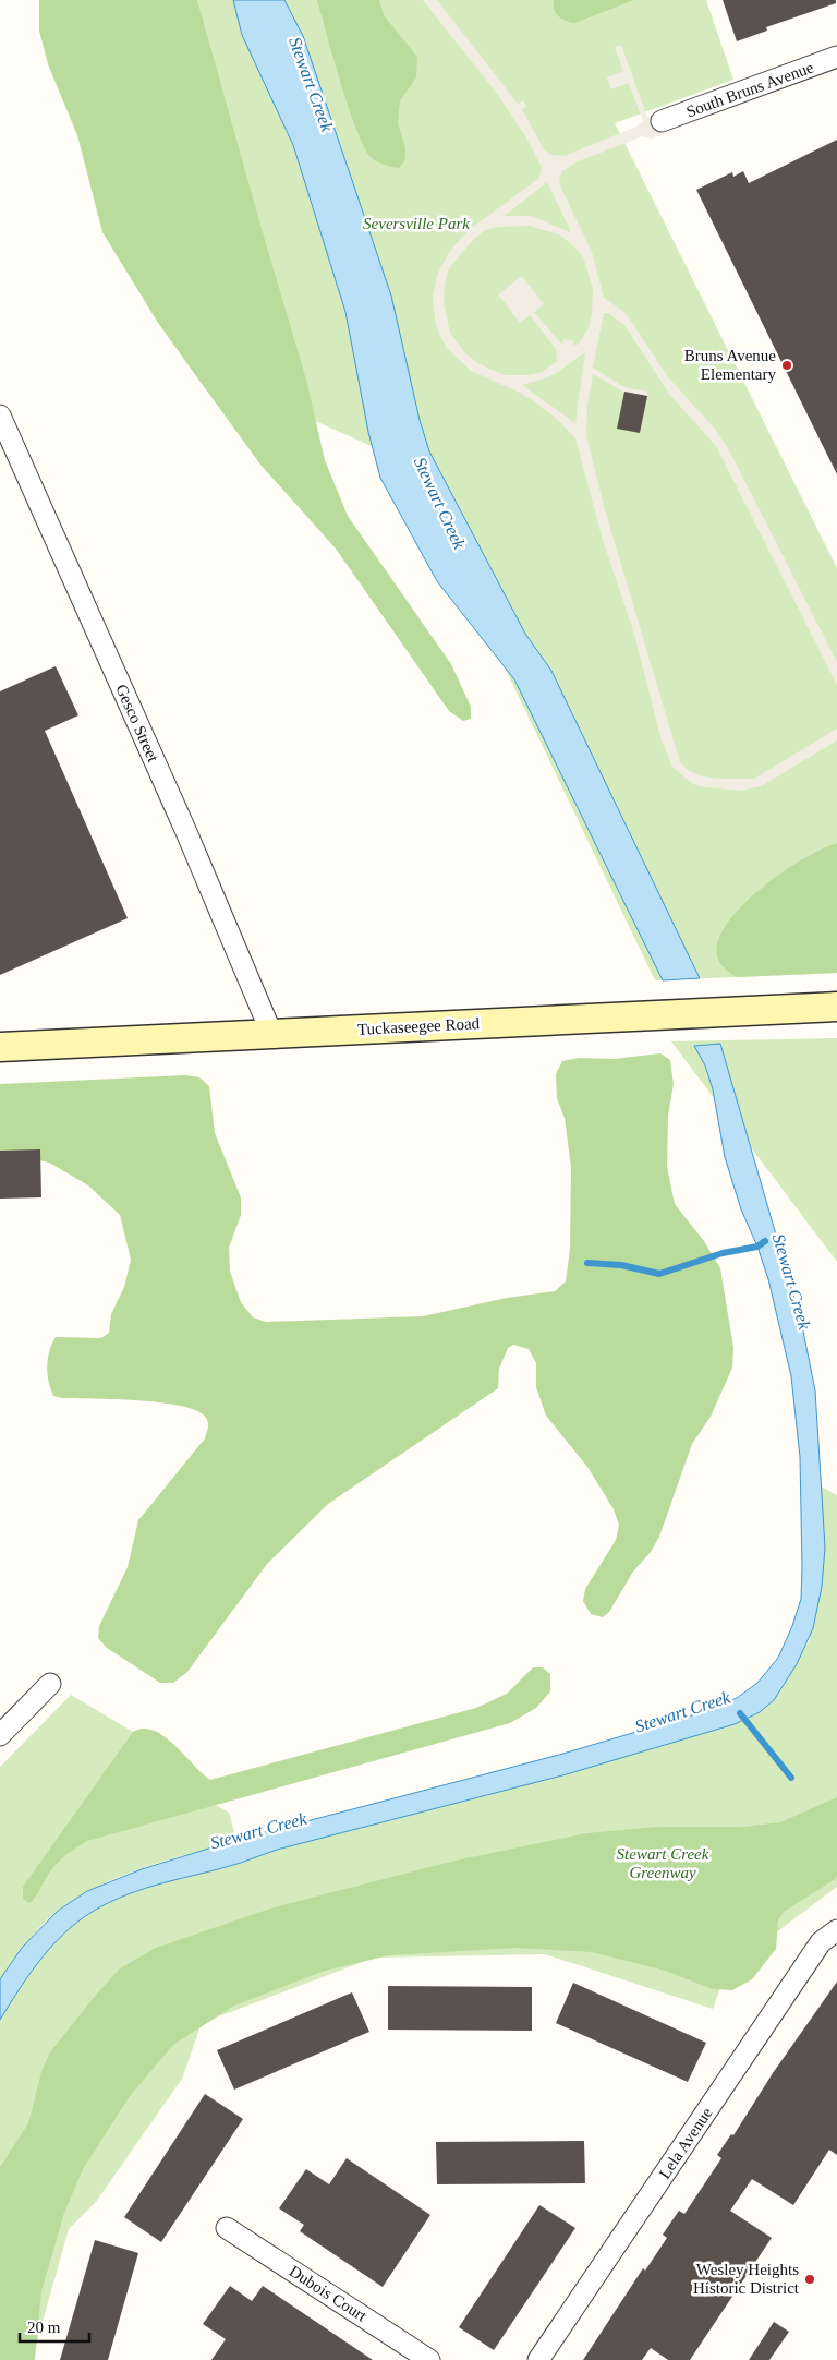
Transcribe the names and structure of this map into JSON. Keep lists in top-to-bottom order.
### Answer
{
  "streets": {
    "main road": ["Tuckaseegee Road"],
    "street": [
      "South Bruns Avenue",
      "Gesco Street",
      "Lela Avenue",
      "Dubois Court"
    ]
  },
  "crossings": [
    ["Gesco Street", "Tuckaseegee Road"]
  ],
  "water": ["Stewart Creek"],
  "parks": ["Seversville Park", "Stewart Creek Greenway"],
  "places": ["Bruns Avenue Elementary", "Wesley Heights Historic District"],
  "scale_bar": "20 m"
}
